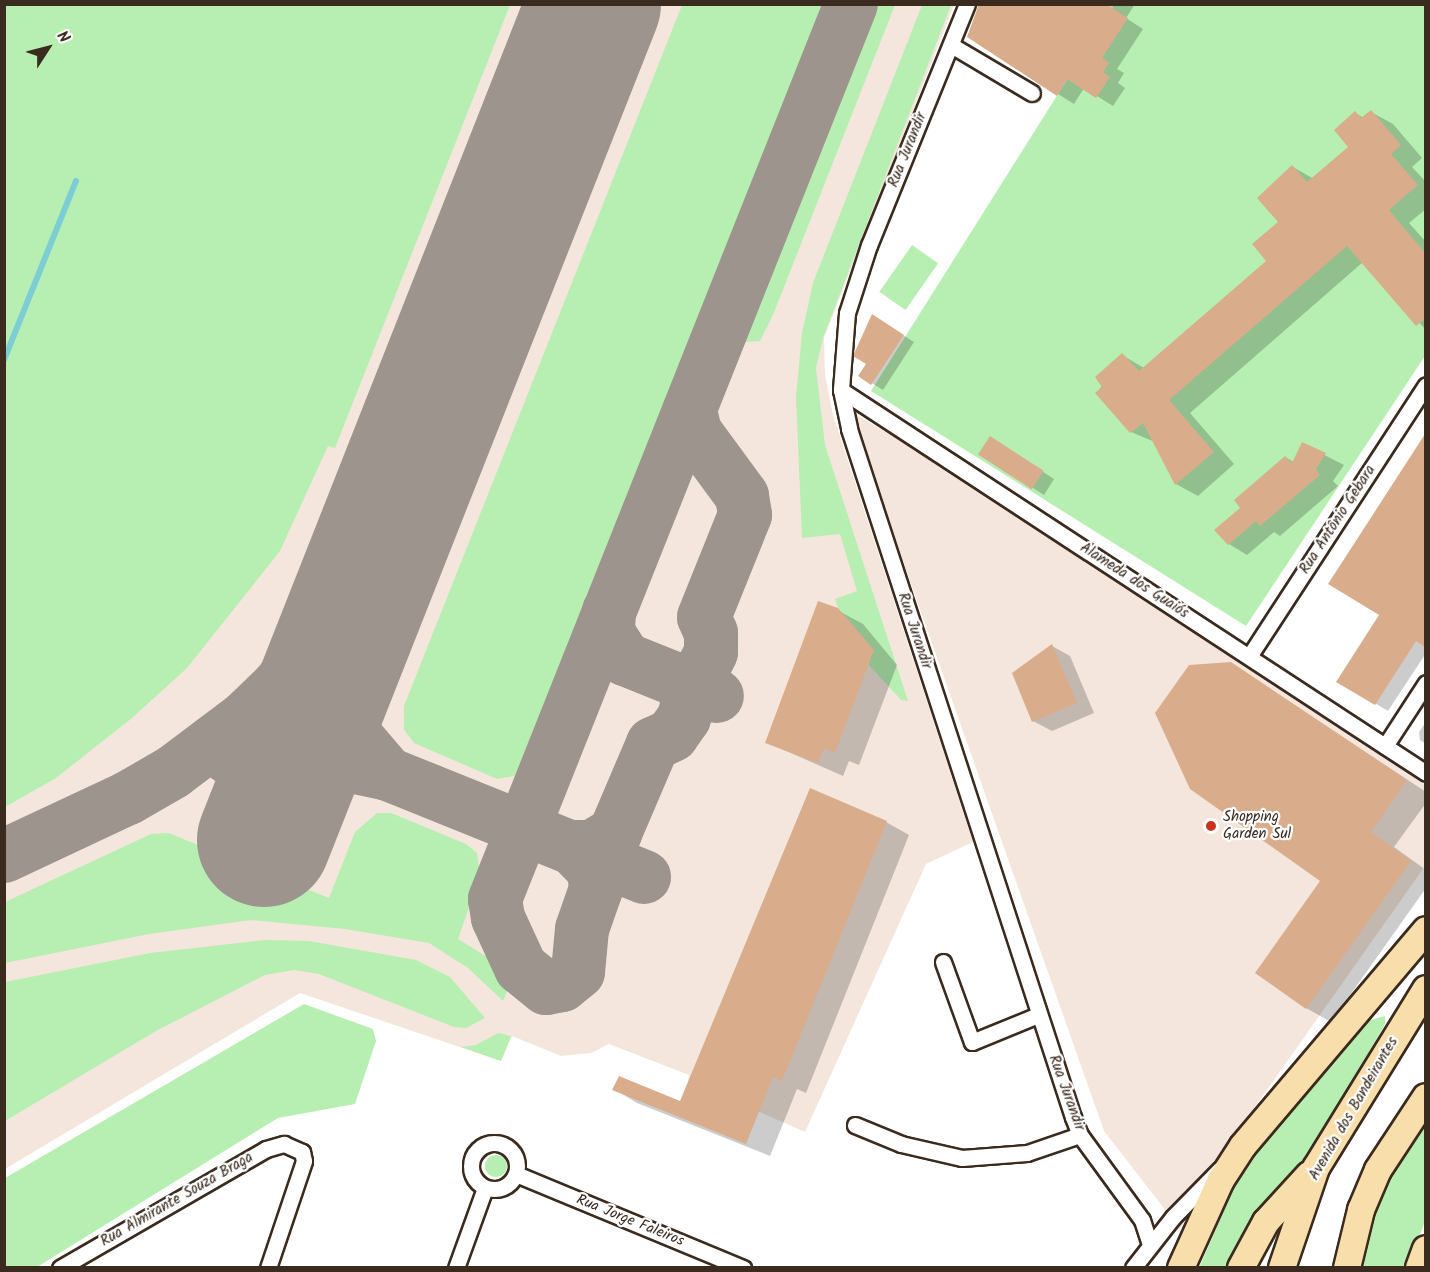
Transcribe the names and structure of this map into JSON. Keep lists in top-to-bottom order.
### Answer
{
  "streets": {
    "highway": ["Avenida dos Bandeirantes"],
    "street": [
      "Rua Jurandir",
      "Rua Antônio Gebara",
      "Alameda dos Guaiós",
      "Rua Almirante Souza Braga",
      "Rua Jorge Faleiros"
    ]
  },
  "crossings": [
    ["Rua Jurandir", "Alameda dos Guaiós"],
    ["Rua Antônio Gebara", "Alameda dos Guaiós"]
  ],
  "places": ["Shopping Garden Sul"],
  "north": "top right"
}
